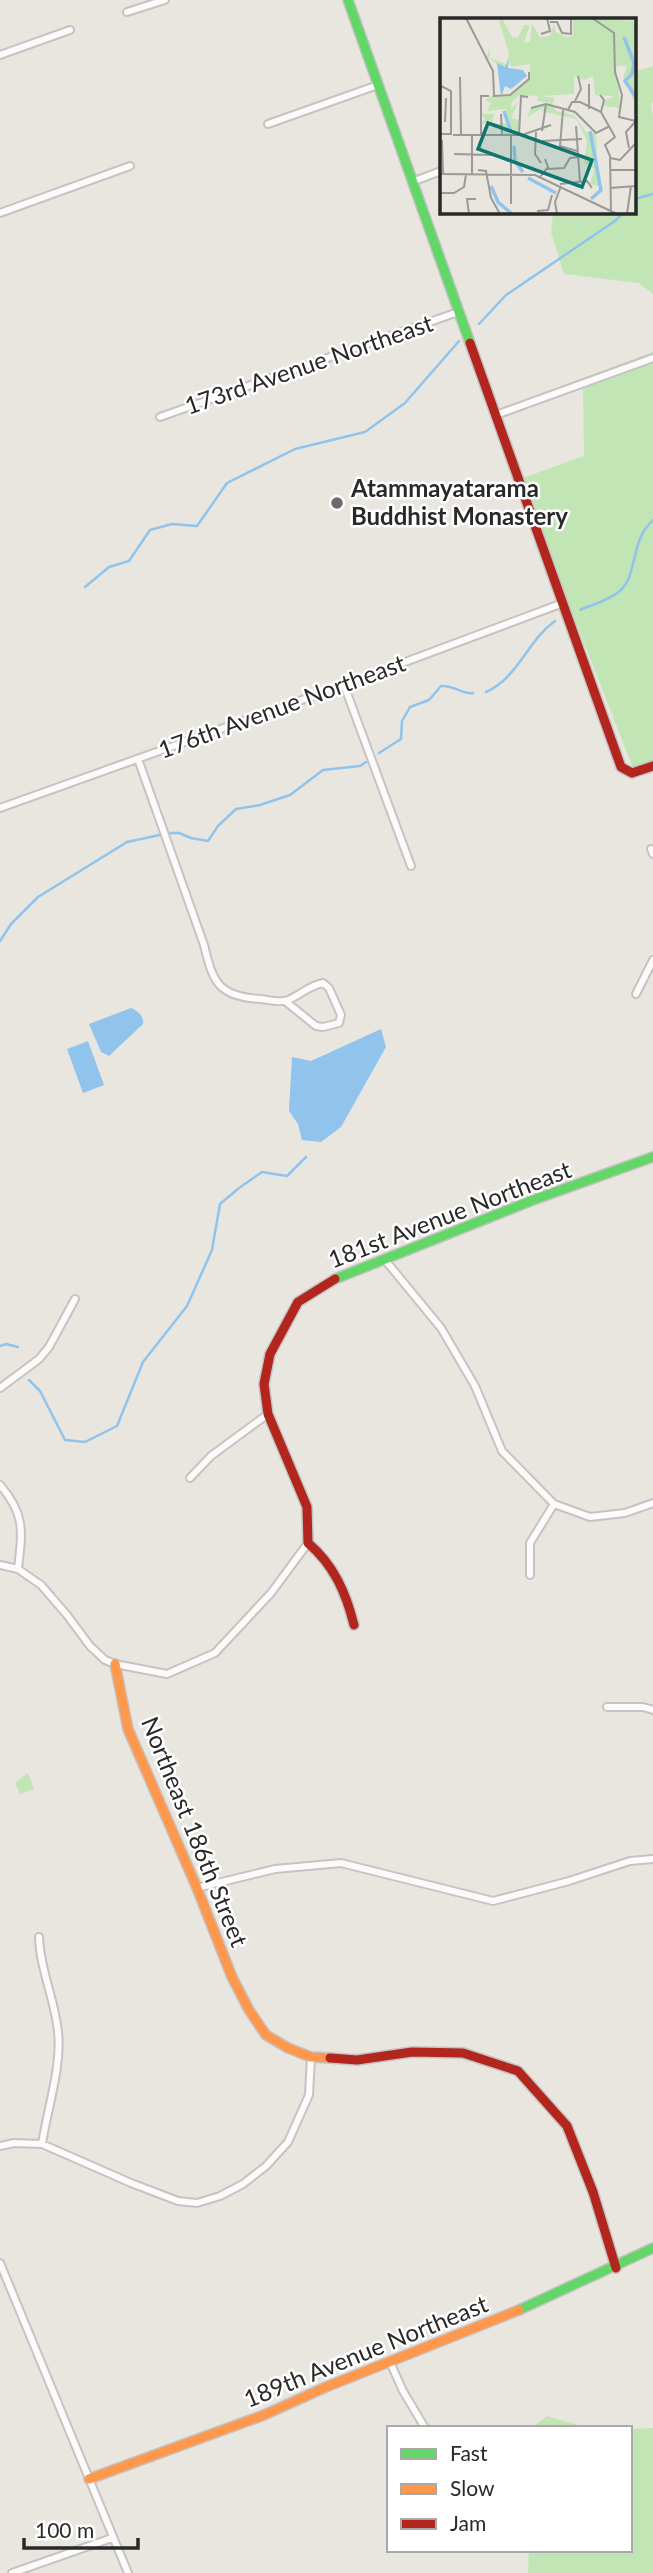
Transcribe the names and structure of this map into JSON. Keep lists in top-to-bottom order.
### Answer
{
  "streets": {
    "street": [
      "173rd Avenue Northeast",
      "176th Avenue Northeast",
      "181st Avenue Northeast",
      "Northeast 186th Street",
      "189th Avenue Northeast"
    ]
  },
  "places": ["Atammayatarama Buddhist Monastery"],
  "legend": ["Fast", "Slow", "Jam"],
  "scale_bar": "100 m"
}
